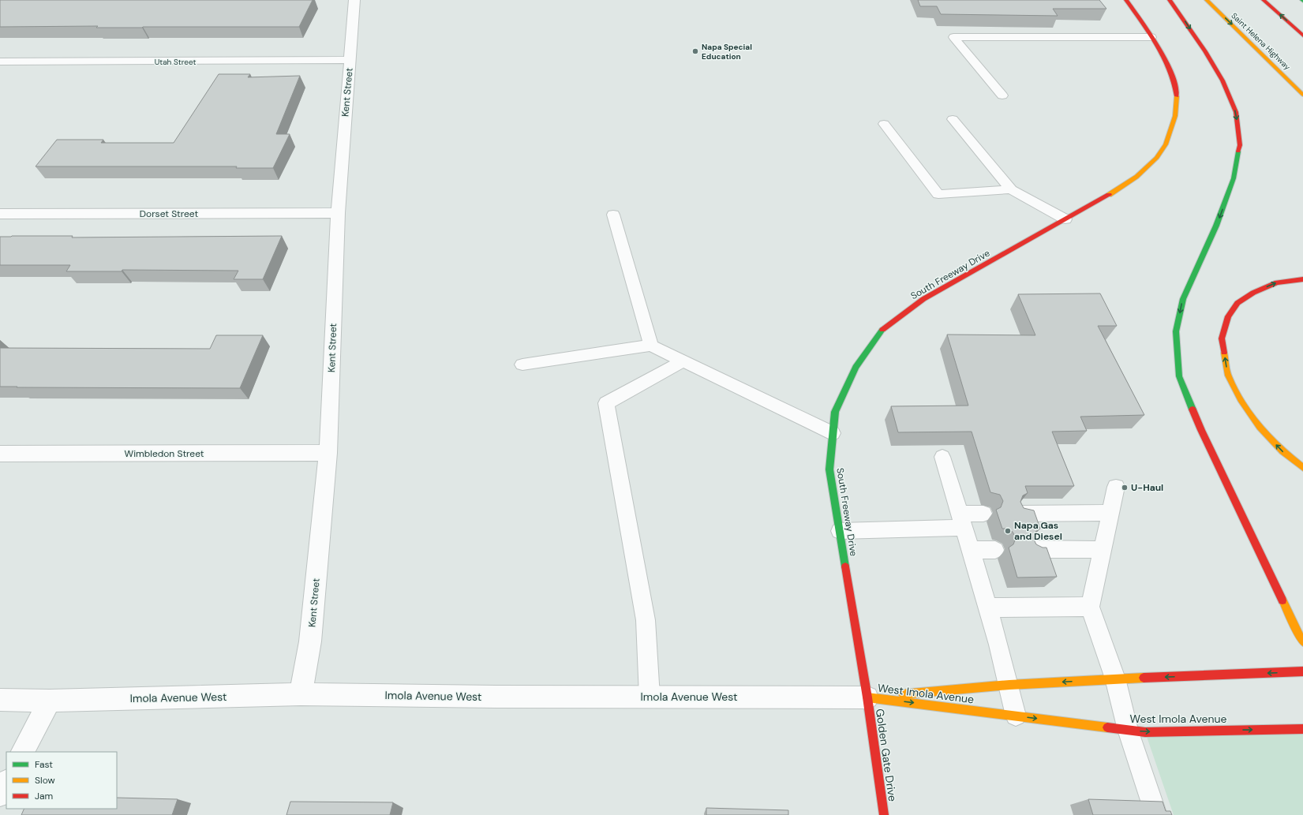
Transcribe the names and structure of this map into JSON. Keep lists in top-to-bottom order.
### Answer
{
  "streets": {
    "main road": [
      "Saint Helena Highway",
      "South Freeway Drive",
      "West Imola Avenue",
      "Golden Gate Drive"
    ],
    "street": [
      "Utah Street",
      "Kent Street",
      "Dorset Street",
      "Wimbledon Street",
      "Imola Avenue West"
    ]
  },
  "crossings": [
    ["Utah Street", "Kent Street"],
    ["Kent Street", "Dorset Street"],
    ["Kent Street", "Wimbledon Street"],
    ["Kent Street", "Imola Avenue West"],
    ["South Freeway Drive", "West Imola Avenue"],
    ["South Freeway Drive", "Imola Avenue West"],
    ["South Freeway Drive", "Golden Gate Drive"],
    ["West Imola Avenue", "Imola Avenue West"],
    ["West Imola Avenue", "Golden Gate Drive"],
    ["Imola Avenue West", "Golden Gate Drive"]
  ],
  "places": ["Napa Special Education", "U-Haul", "Napa Gas and Diesel"],
  "legend": ["Fast", "Slow", "Jam"]
}
